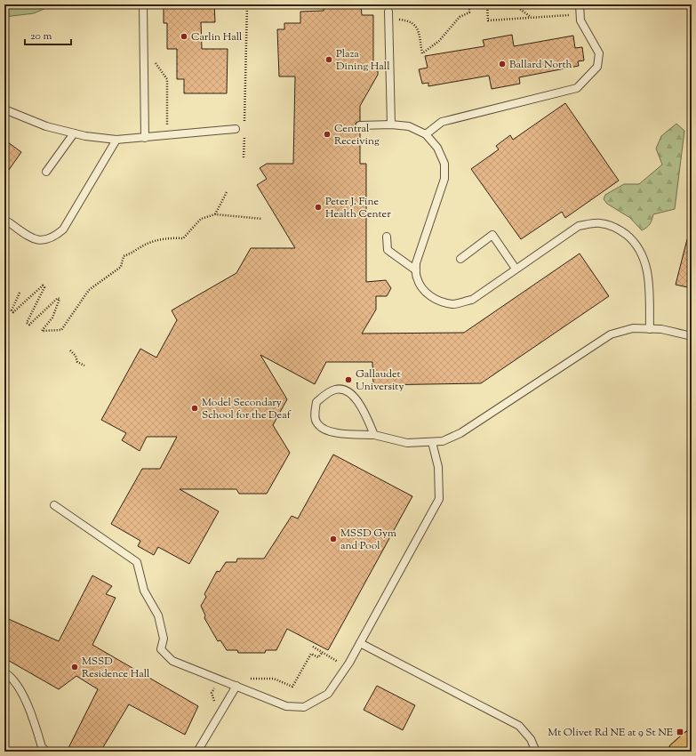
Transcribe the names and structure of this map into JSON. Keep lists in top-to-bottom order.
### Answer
{
  "places": {
    "other": [
      "Carlin Hall",
      "Plaza Dining Hall",
      "Ballard North",
      "Central Receiving",
      "Peter J. Fine Health Center",
      "Gallaudet University",
      "Model Secondary School for the Deaf",
      "MSSD Gym and Pool",
      "MSSD Residence Hall"
    ],
    "transit": ["Mt Olivet Rd NE at 9 St NE"]
  },
  "scale_bar": "20 m"
}
